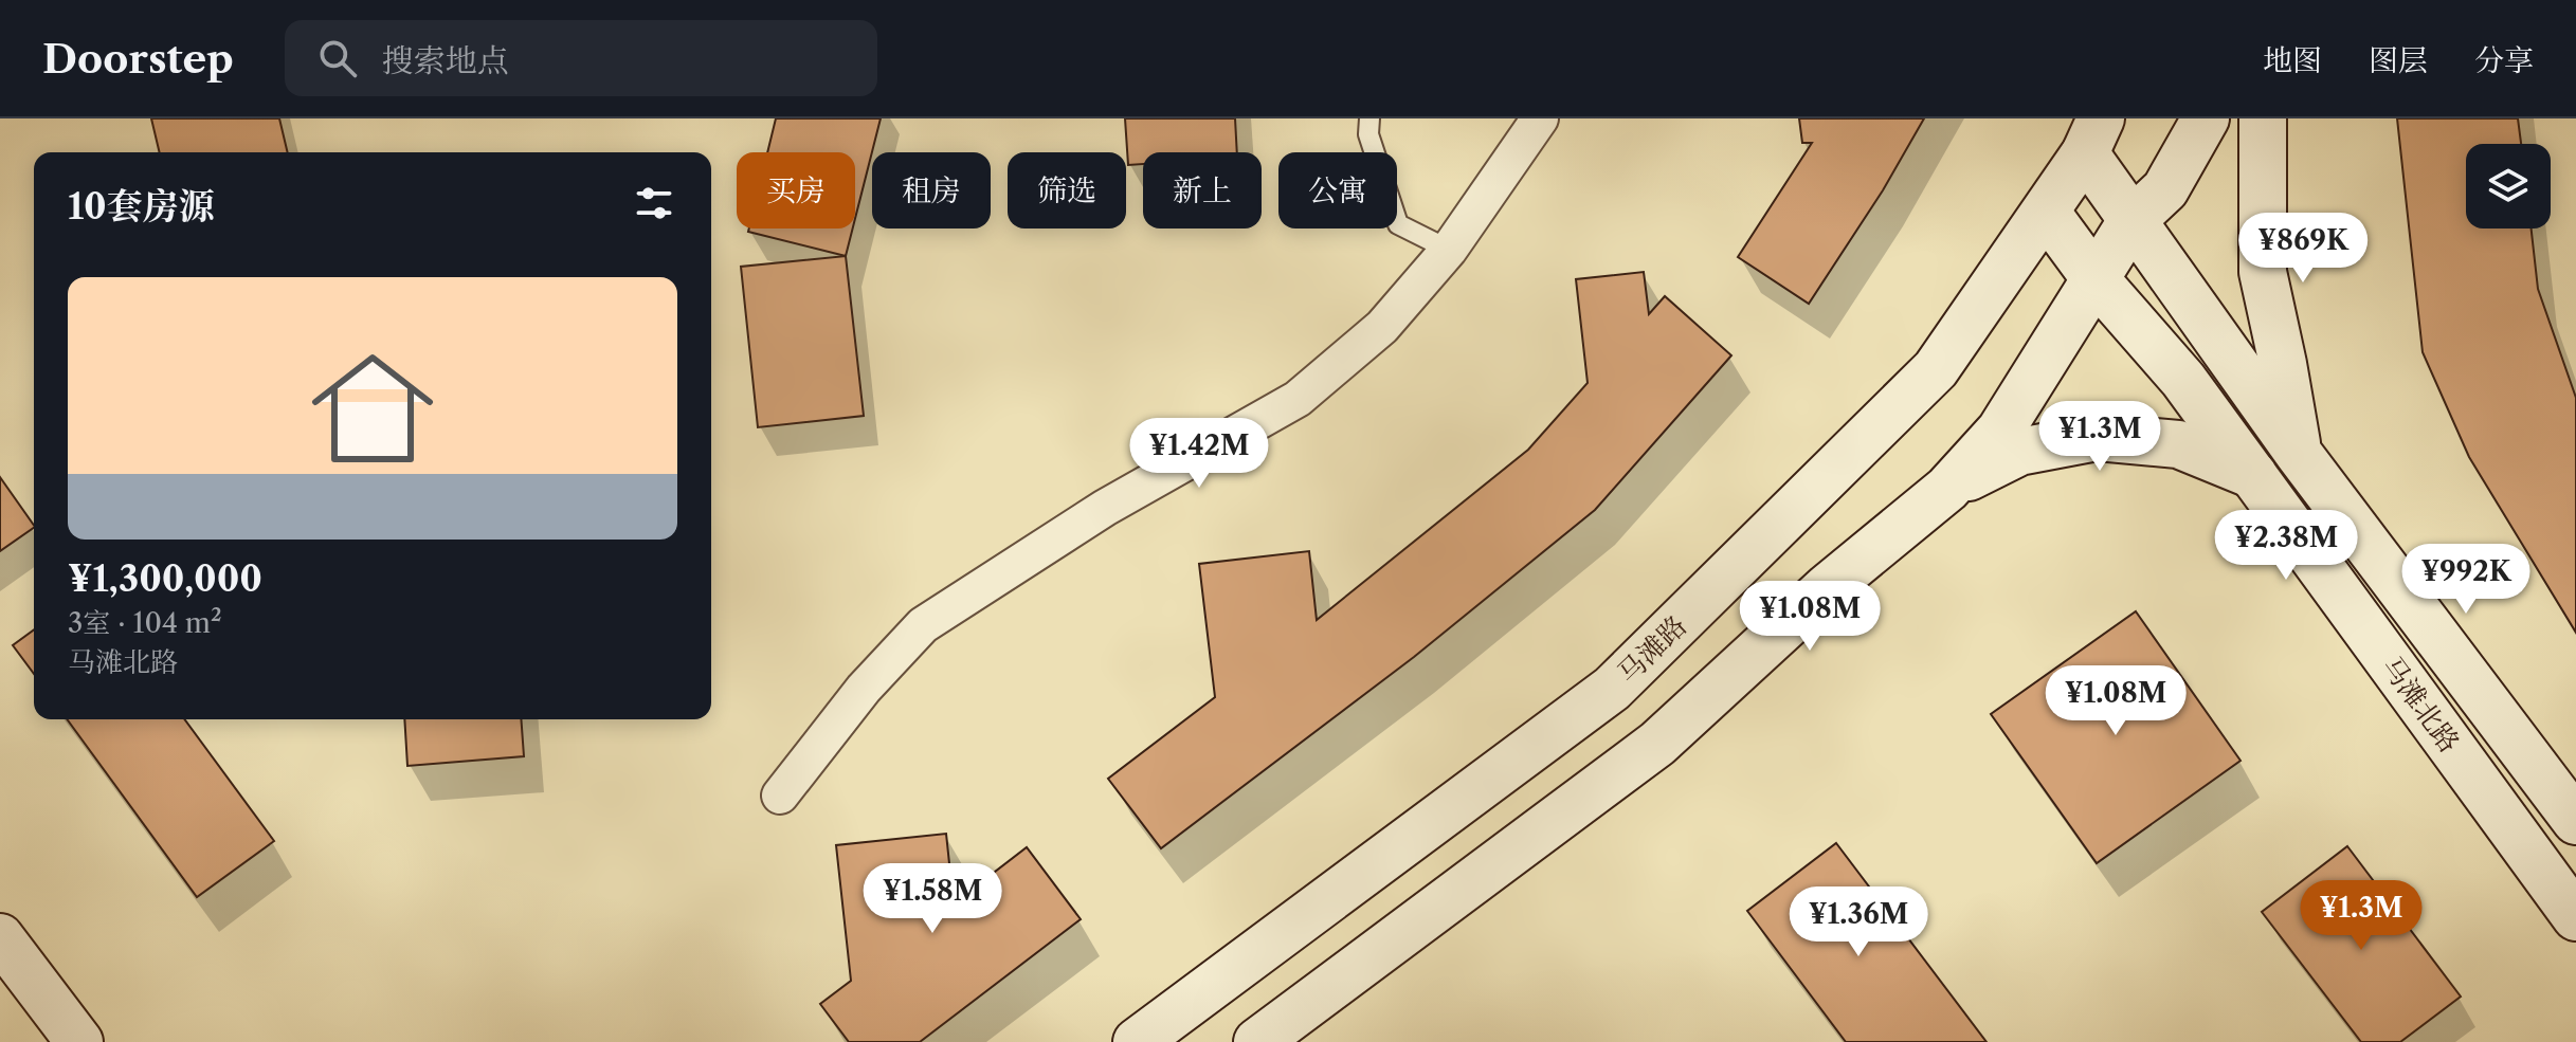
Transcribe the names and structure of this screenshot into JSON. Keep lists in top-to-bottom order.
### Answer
{
  "streets": {
    "main road": ["马滩路", "马滩北路"]
  },
  "crossings": [
    ["马滩路", "马滩北路"]
  ],
  "page": {
    "header": "Doorstep",
    "search": "搜索地点",
    "nav": ["地图", "图层", "分享"],
    "chip": [
      "买房",
      "租房",
      "筛选",
      "新上",
      "公寓"
    ],
    "heading": "10套房源",
    "price": [
      "¥869K",
      "¥1.3M",
      "¥1.42M",
      "¥2.38M",
      "¥992K",
      "¥1.08M",
      "¥1.08M",
      "¥1.58M",
      "¥1.3M",
      "¥1.36M"
    ],
    "list": [
      {
        "name": "¥1,300,000",
        "note": "3室 · 104 m² · 马滩北路"
      }
    ]
  }
}
